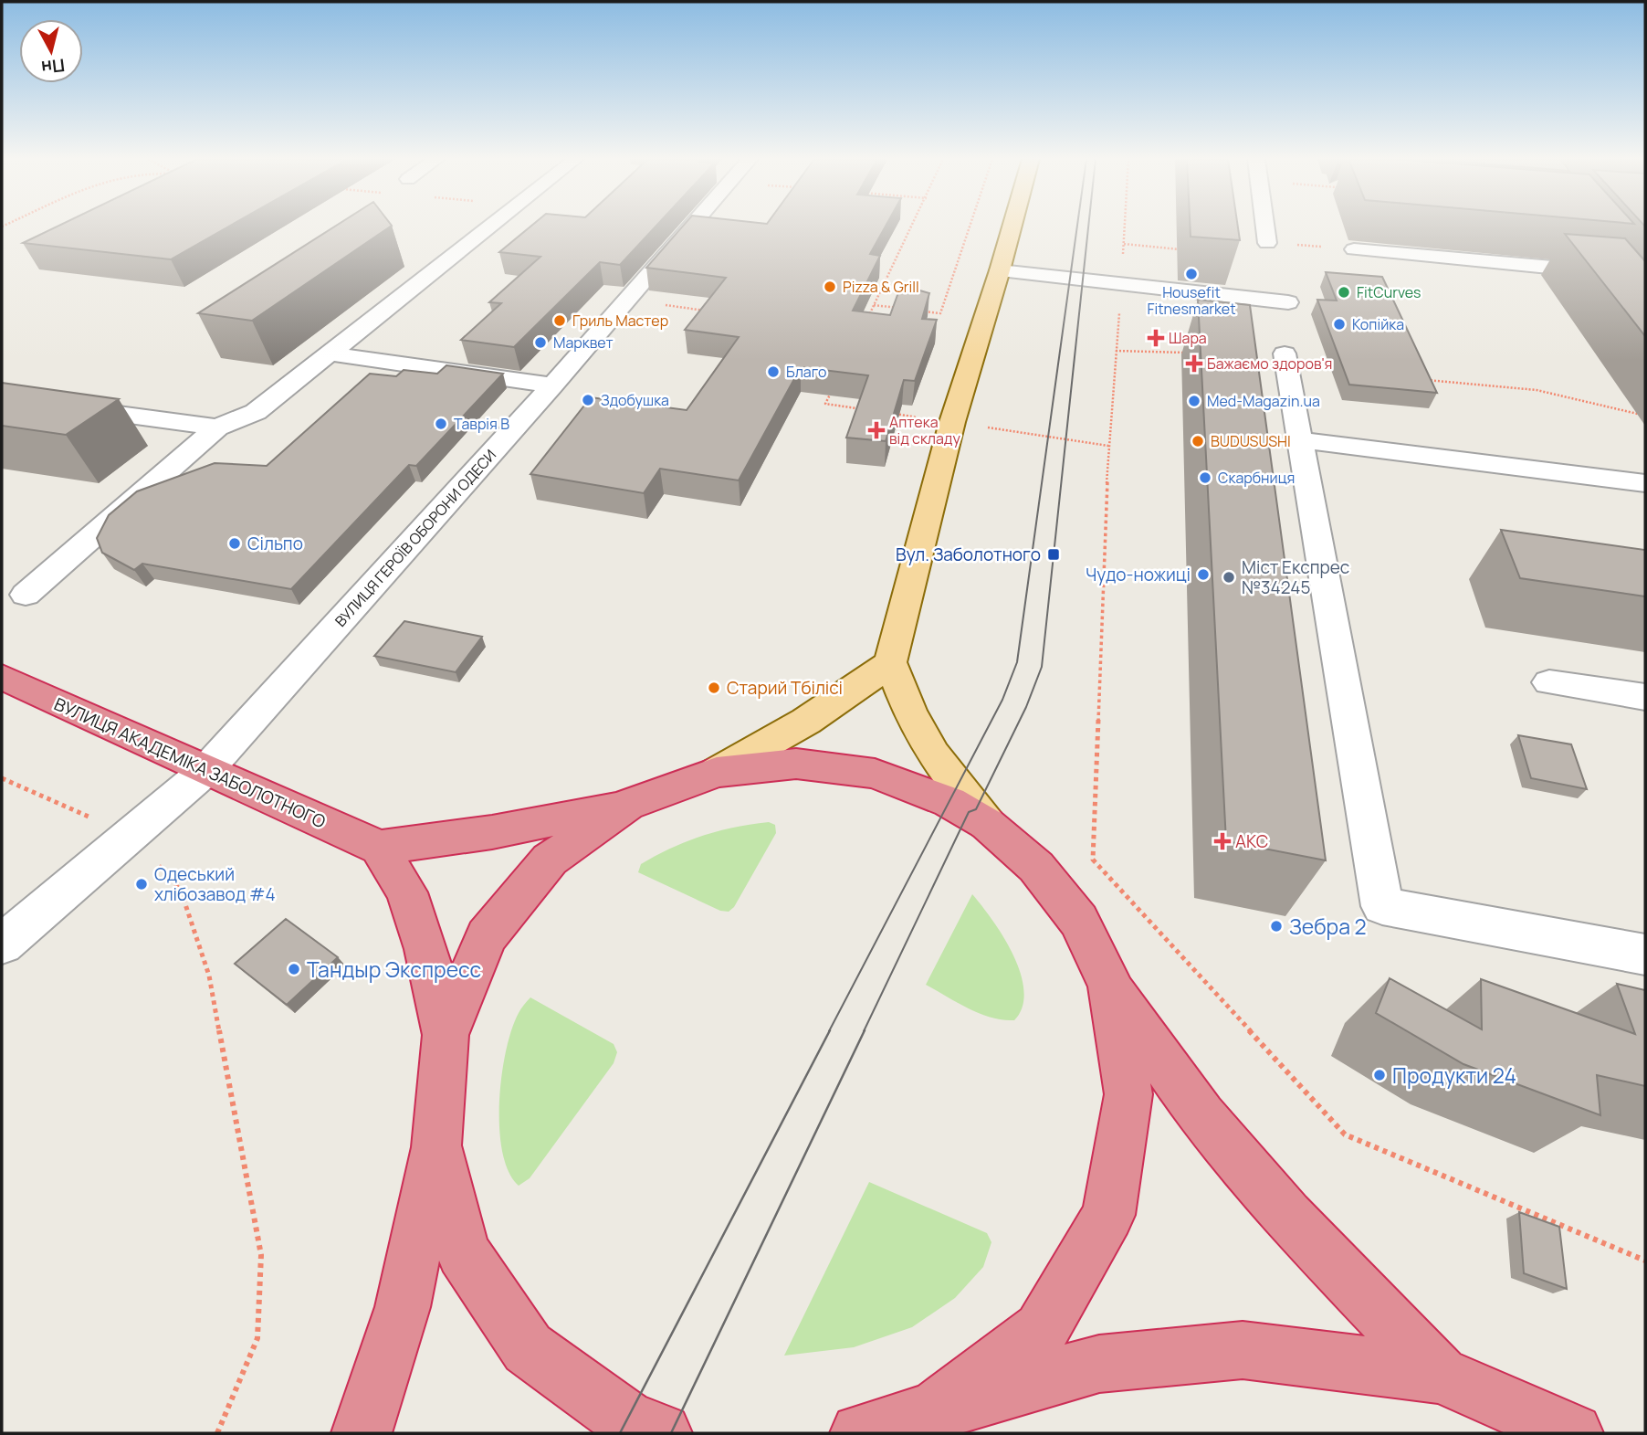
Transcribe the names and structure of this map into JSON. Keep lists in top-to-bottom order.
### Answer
{
  "streets": {
    "highway": ["ВУЛИЦЯ АКАДЕМІКА ЗАБОЛОТНОГО"],
    "street": ["ВУЛИЦЯ ГЕРОЇВ ОБОРОНИ ОДЕСИ"]
  },
  "crossings": [
    ["ВУЛИЦЯ ГЕРОЇВ ОБОРОНИ ОДЕСИ", "ВУЛИЦЯ АКАДЕМІКА ЗАБОЛОТНОГО"]
  ],
  "places": {
    "other": [
      "Housefit Fitnesmarket",
      "Pizza & Grill",
      "FitCurves",
      "Гриль Мастер",
      "Копійка",
      "Марквет",
      "Благо",
      "Здобушка",
      "Med-Magazin.ua",
      "Таврія В",
      "BUDUSUSHI",
      "Скарбниця",
      "Сільпо",
      "Чудо-ножиці",
      "Міст Експрес №34245",
      "Старий Тбілісі",
      "Одеський хлібозавод #4",
      "Зебра 2",
      "Тандыр Экспресс",
      "Продукти 24"
    ],
    "health": [
      "Шара",
      "Бажаємо здоров'я",
      "Аптека від складу",
      "АКС"
    ],
    "transit": ["Вул. Заболотного"]
  },
  "north": "bottom"
}
